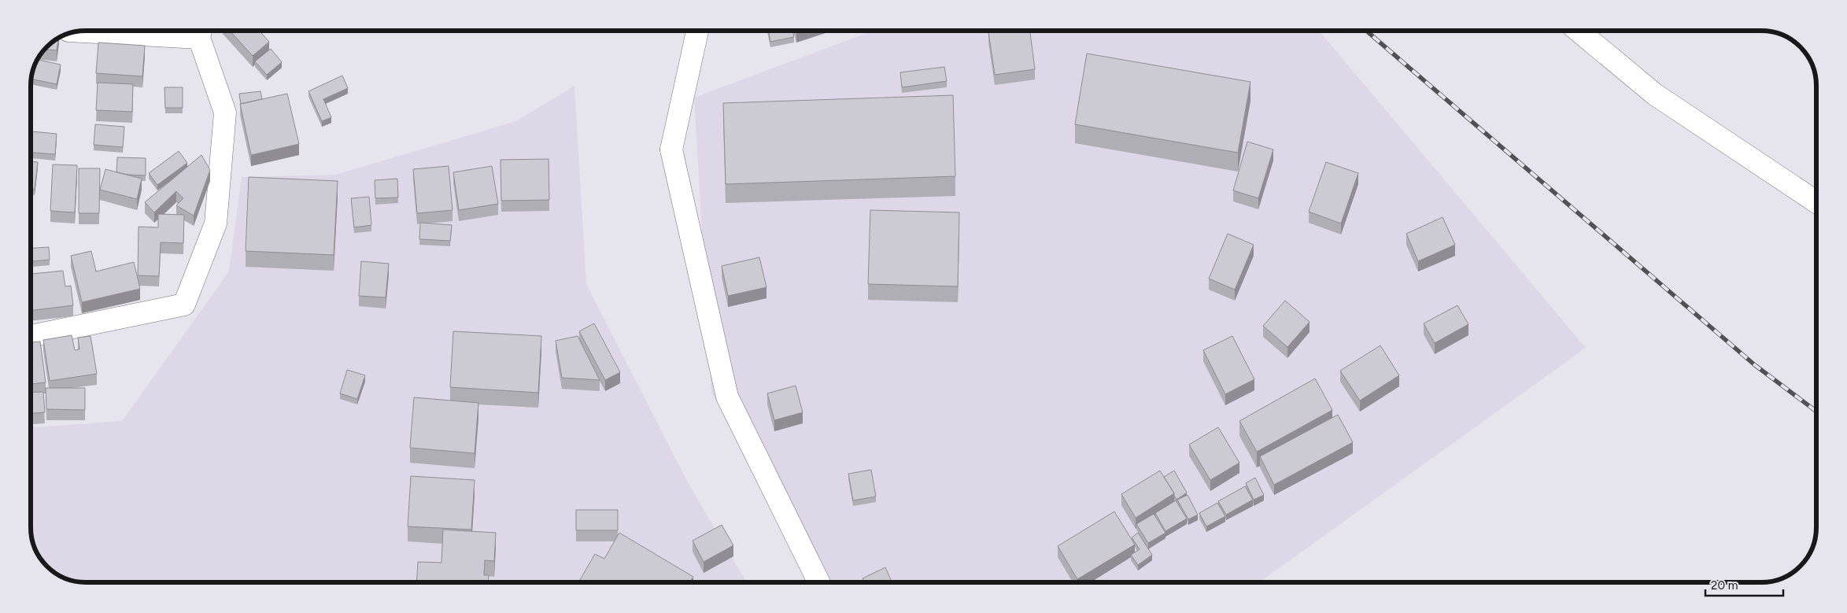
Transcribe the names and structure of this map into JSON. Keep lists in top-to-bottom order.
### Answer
{
  "scale_bar": "20 m"
}
